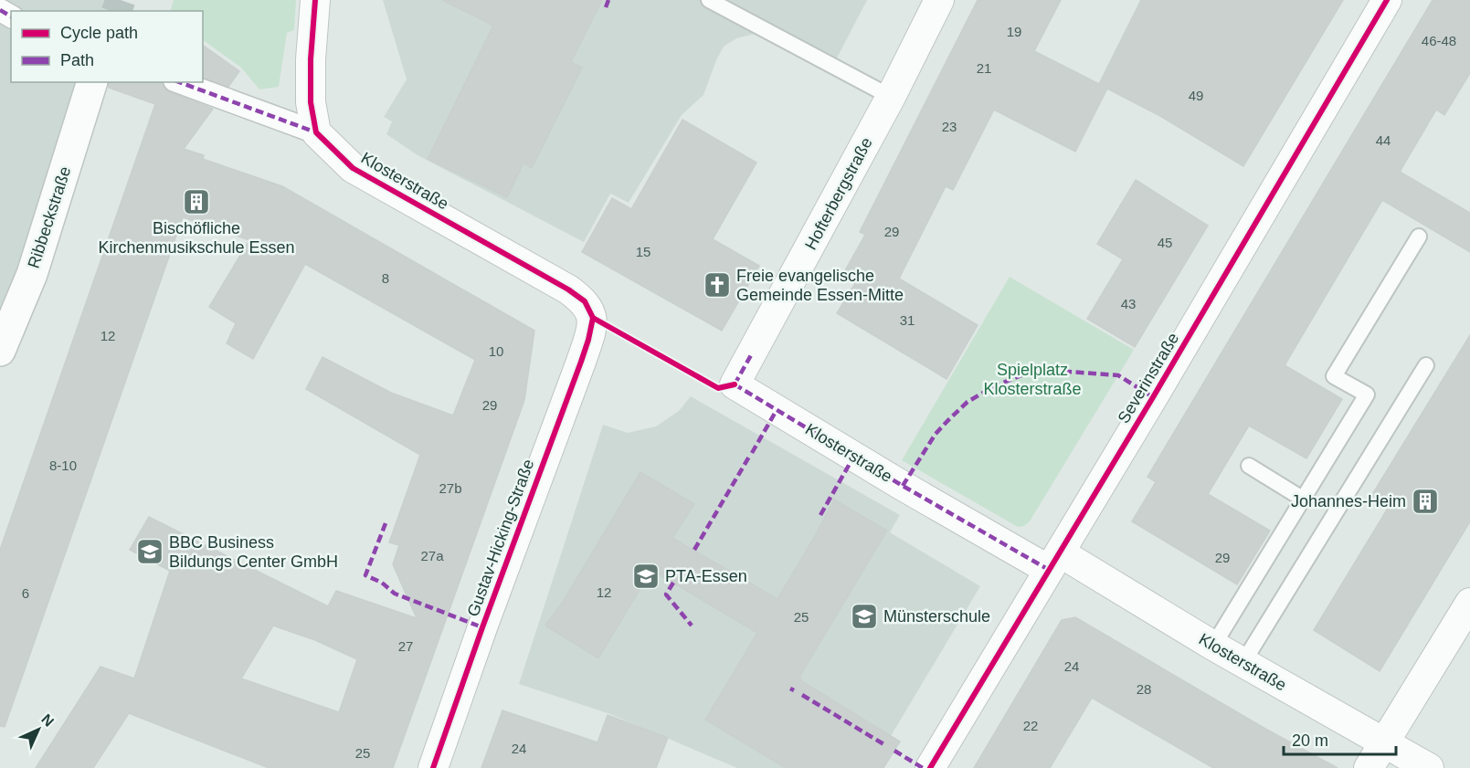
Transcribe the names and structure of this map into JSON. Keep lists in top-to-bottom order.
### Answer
{
  "streets": {
    "street": [
      "Klosterstraße",
      "Hofterbergstraße",
      "Ribbeckstraße",
      "Severinstraße",
      "Gustav-Hicking-Straße"
    ]
  },
  "crossings": [
    ["Klosterstraße", "Hofterbergstraße"],
    ["Klosterstraße", "Severinstraße"],
    ["Klosterstraße", "Gustav-Hicking-Straße"]
  ],
  "parks": ["Spielplatz Klosterstraße"],
  "places": {
    "building": ["Bischöfliche Kirchenmusikschule Essen", "Johannes-Heim"],
    "church": ["Freie evangelische Gemeinde Essen-Mitte"],
    "school or university": ["BBC Business Bildungs Center GmbH", "PTA-Essen", "Münsterschule"]
  },
  "house_numbers": [
    "19",
    "46-48",
    "21",
    "49",
    "23",
    "44",
    "29",
    "45",
    "15",
    "8",
    "43",
    "31",
    "12",
    "10",
    "29",
    "8-10",
    "27b",
    "27a",
    "29",
    "12",
    "6",
    "25",
    "27",
    "24",
    "28",
    "22",
    "24",
    "25"
  ],
  "legend": ["Cycle path", "Path"],
  "scale_bar": "20 m",
  "north": "top right"
}
